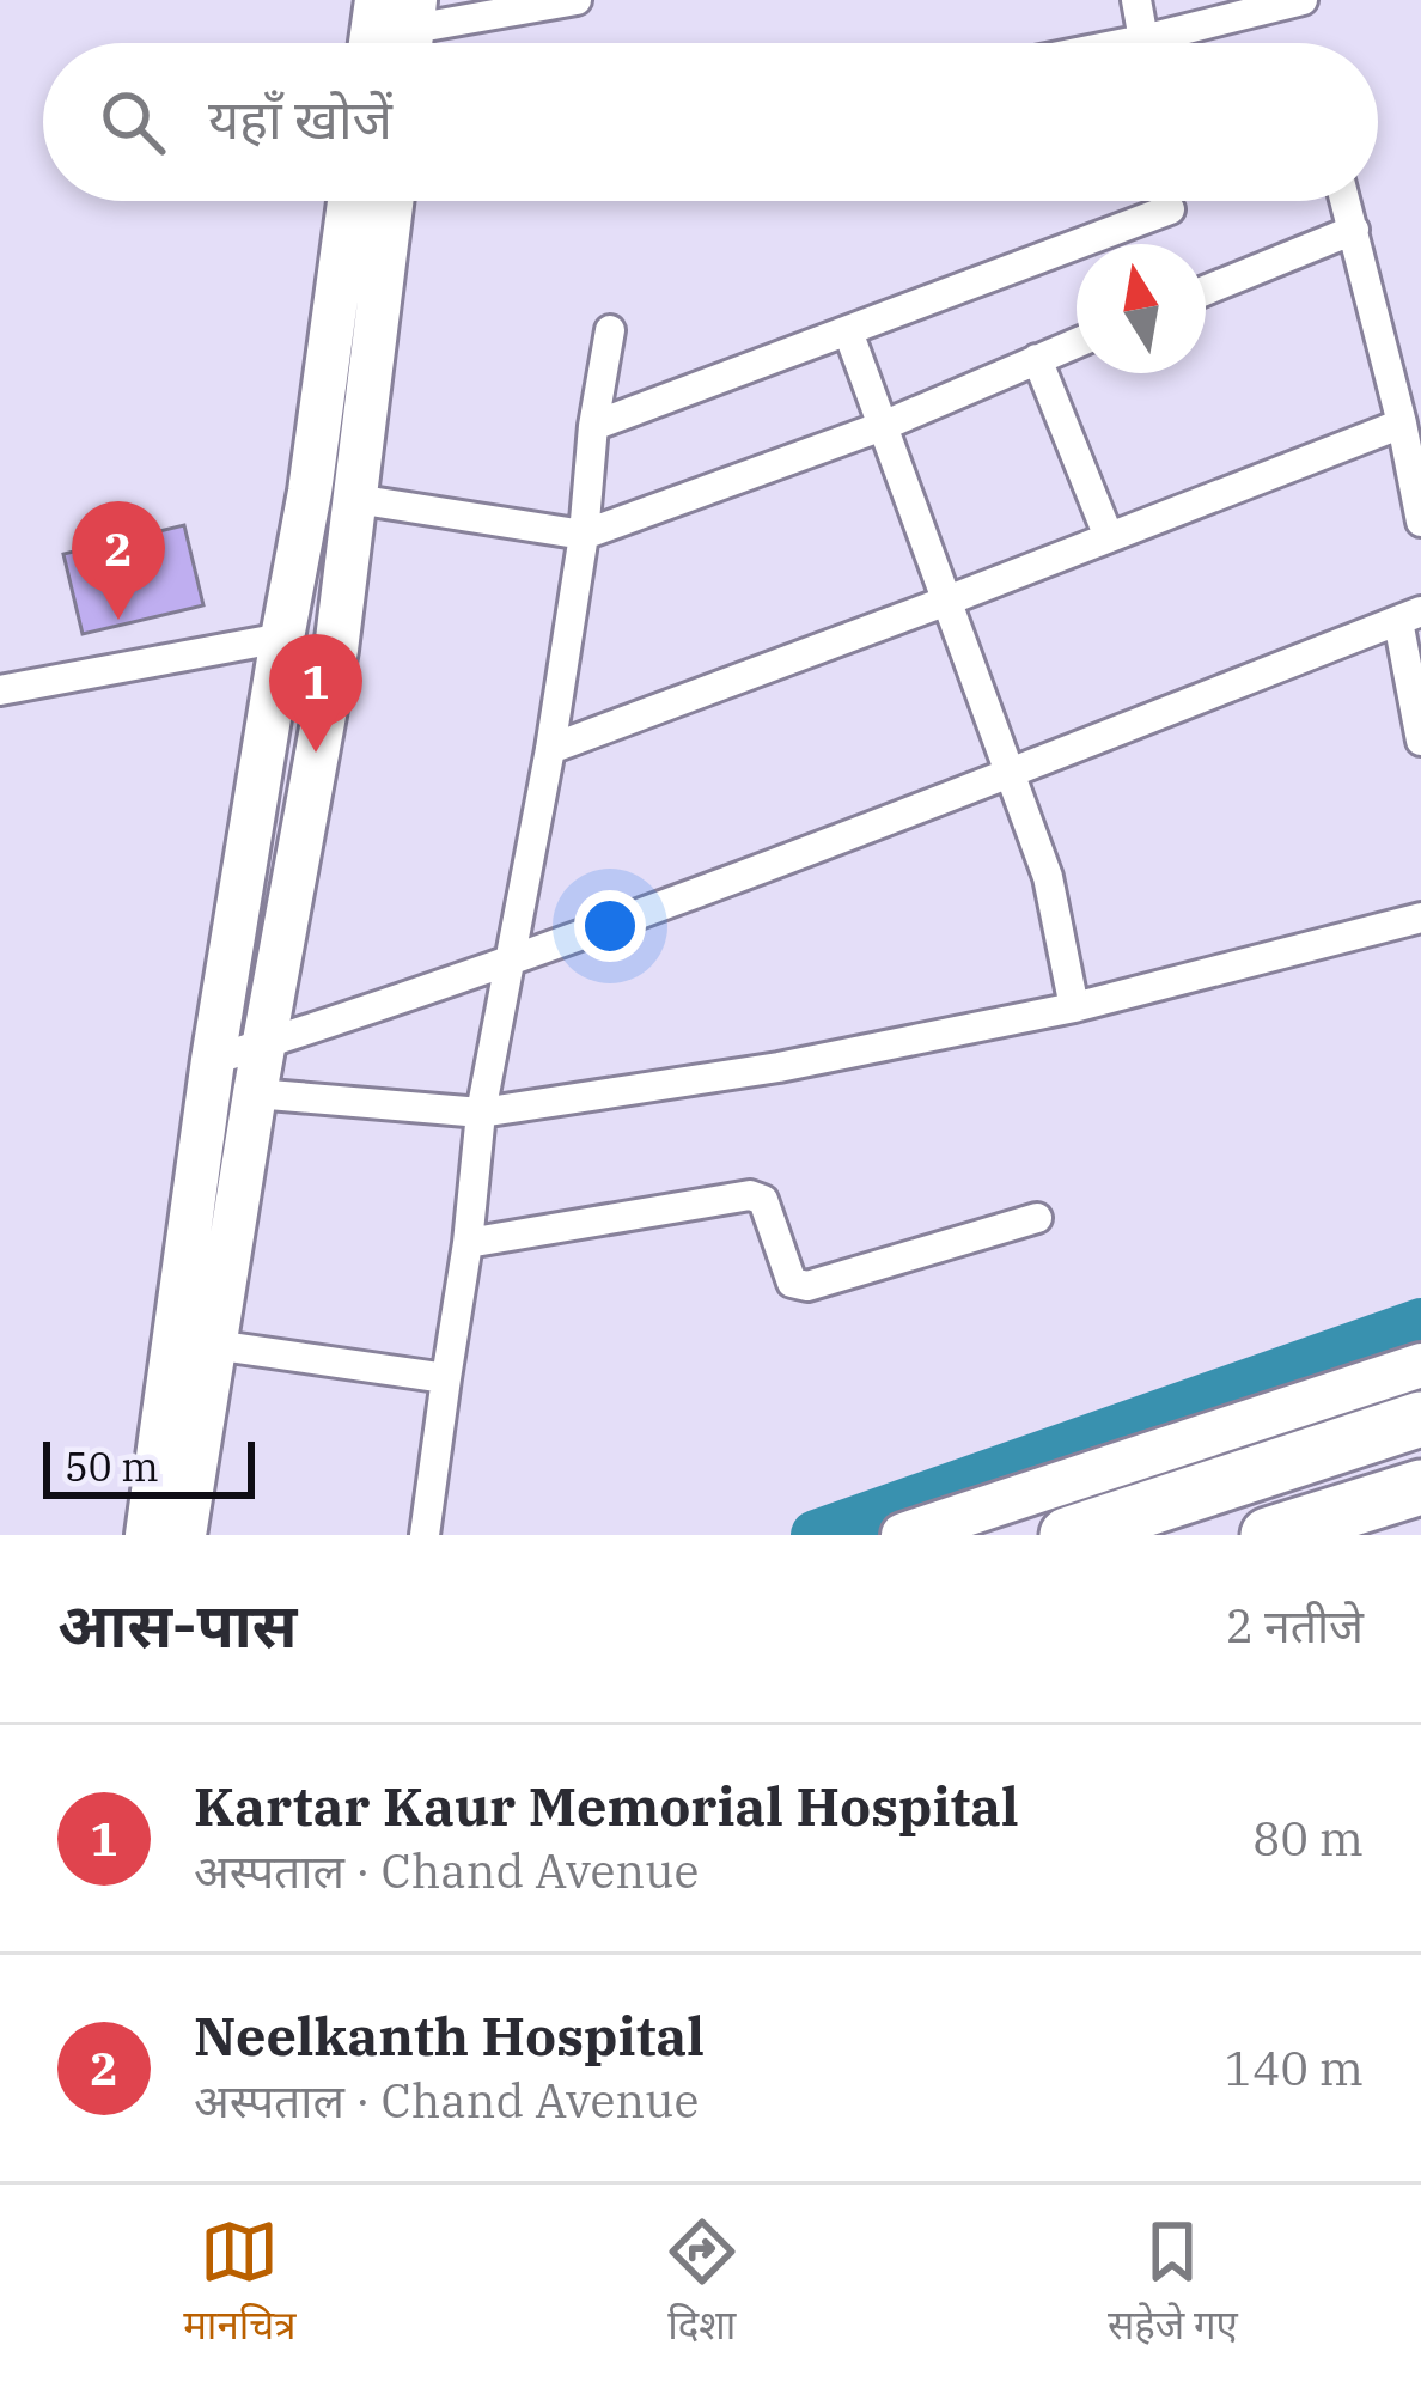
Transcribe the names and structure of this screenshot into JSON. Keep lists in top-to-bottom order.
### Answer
{
  "scale_bar": "50 m",
  "north": "top",
  "page": {
    "search": "यहाँ खोजें",
    "pins": ["2", "1"],
    "scale": "50 m",
    "heading": ["आस-पास", "2 नतीजे"],
    "list": [
      {
        "mark": "1",
        "name": "Kartar Kaur Memorial Hospital",
        "note": "अस्पताल · Chand Avenue",
        "value": "80 m"
      },
      {
        "mark": "2",
        "name": "Neelkanth Hospital",
        "note": "अस्पताल · Chand Avenue",
        "value": "140 m"
      }
    ],
    "nav": ["मानचित्र", "दिशा", "सहेजे गए"]
  }
}
